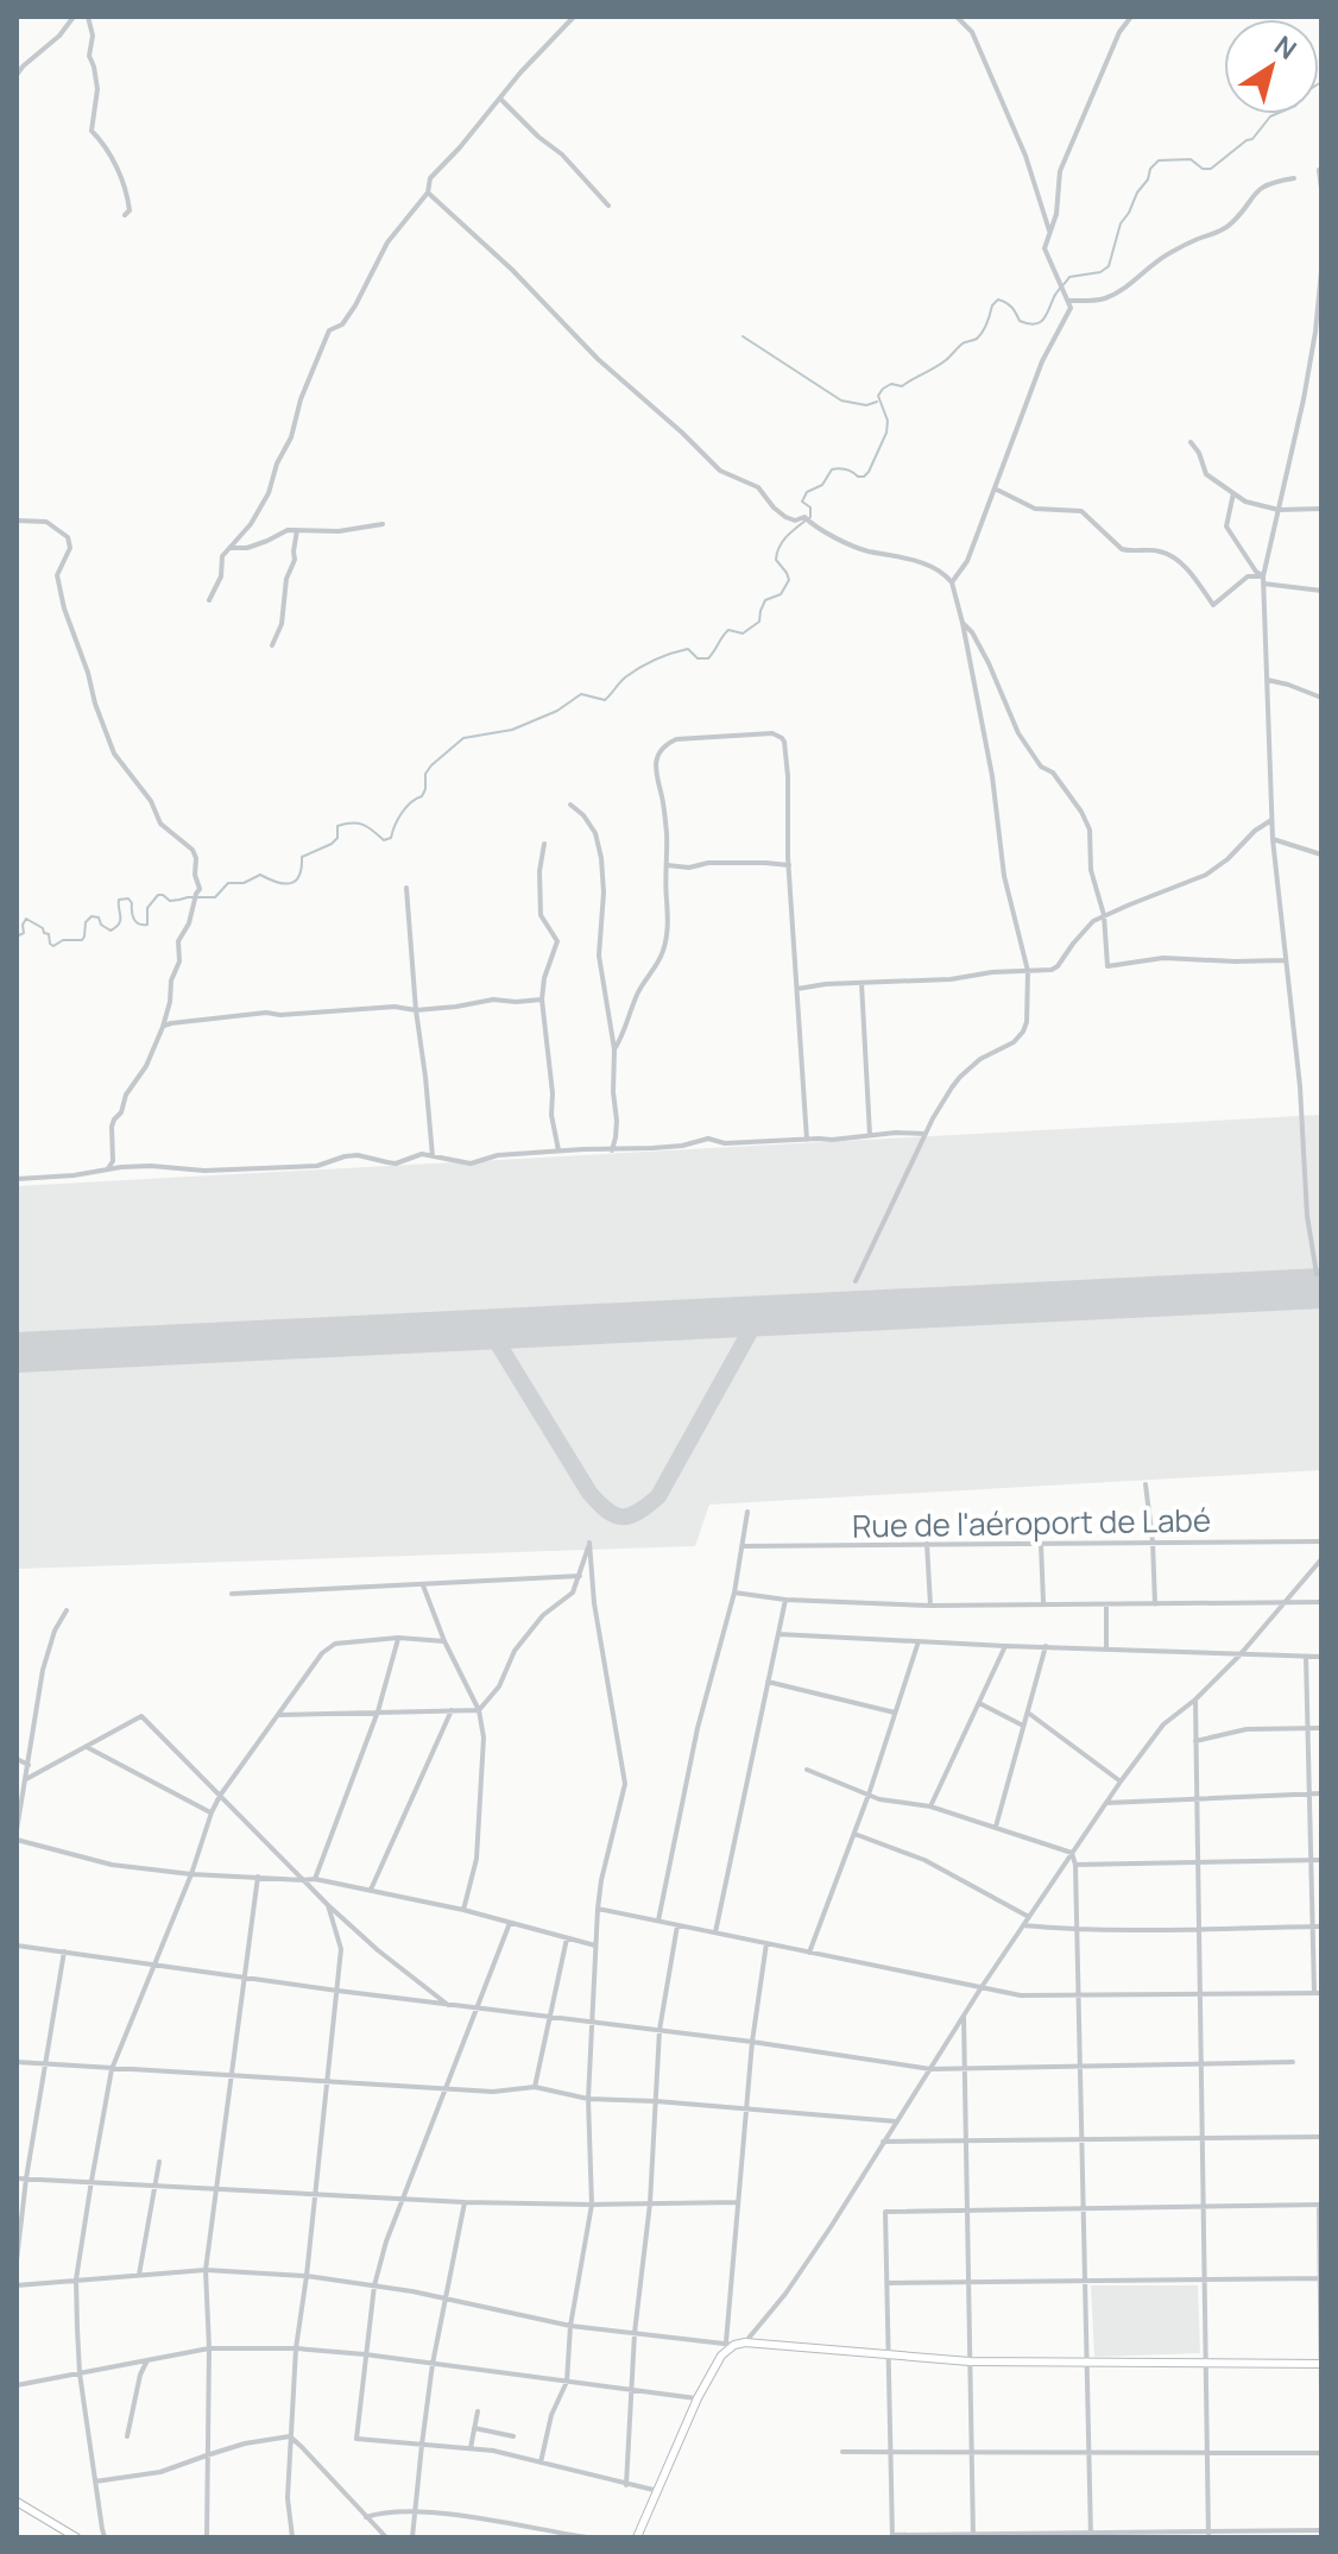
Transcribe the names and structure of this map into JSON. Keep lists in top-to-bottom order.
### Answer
{
  "streets": {
    "street": ["Rue de l'aéroport de Labé"]
  },
  "north": "top right"
}
